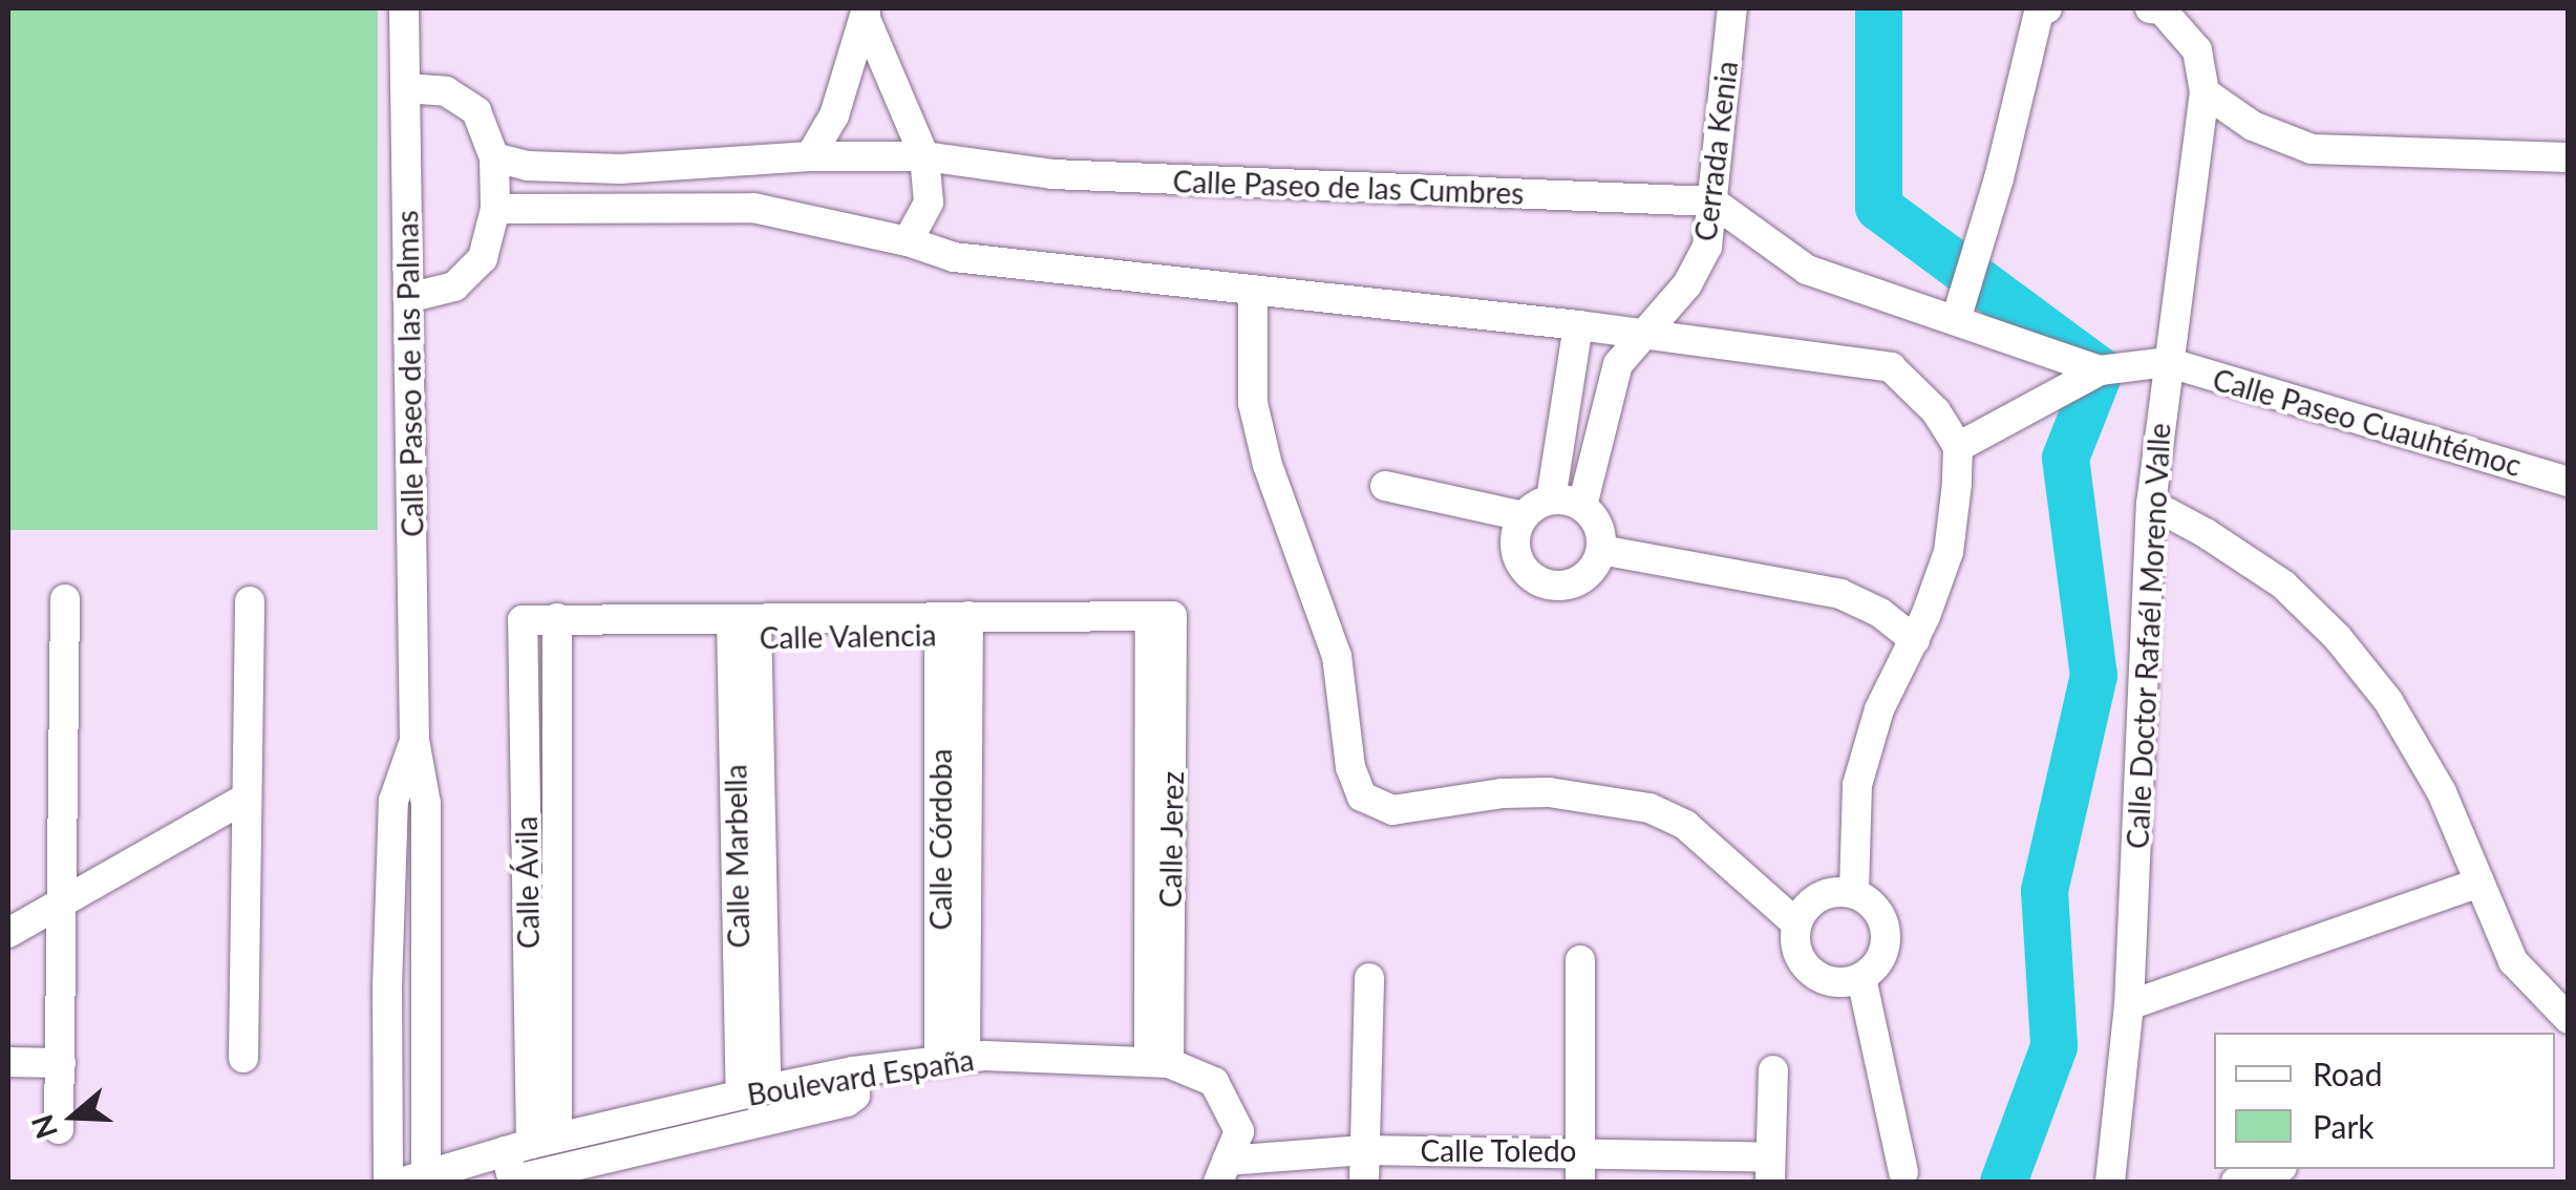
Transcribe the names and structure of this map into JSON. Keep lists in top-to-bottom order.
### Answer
{
  "streets": {
    "street": [
      "Cerrada Kenia",
      "Calle Paseo de las Cumbres",
      "Calle Paseo de las Palmas",
      "Calle Paseo Cuauhtémoc",
      "Calle Valencia",
      "Calle Doctor Rafaél Moreno Valle",
      "Calle Córdoba",
      "Calle Jerez",
      "Calle Marbella",
      "Calle Ávila",
      "Boulevard España",
      "Calle Toledo"
    ]
  },
  "crossings": [
    ["Cerrada Kenia", "Calle Paseo de las Cumbres"],
    ["Calle Paseo de las Palmas", "Boulevard España"],
    ["Calle Paseo Cuauhtémoc", "Calle Doctor Rafaél Moreno Valle"],
    ["Calle Valencia", "Calle Córdoba"],
    ["Calle Valencia", "Calle Jerez"],
    ["Calle Valencia", "Calle Marbella"],
    ["Calle Valencia", "Calle Ávila"],
    ["Calle Córdoba", "Boulevard España"],
    ["Calle Jerez", "Boulevard España"],
    ["Calle Marbella", "Boulevard España"],
    ["Calle Ávila", "Boulevard España"],
    ["Boulevard España", "Calle Toledo"]
  ],
  "legend": ["Road", "Park"],
  "north": "left"
}
